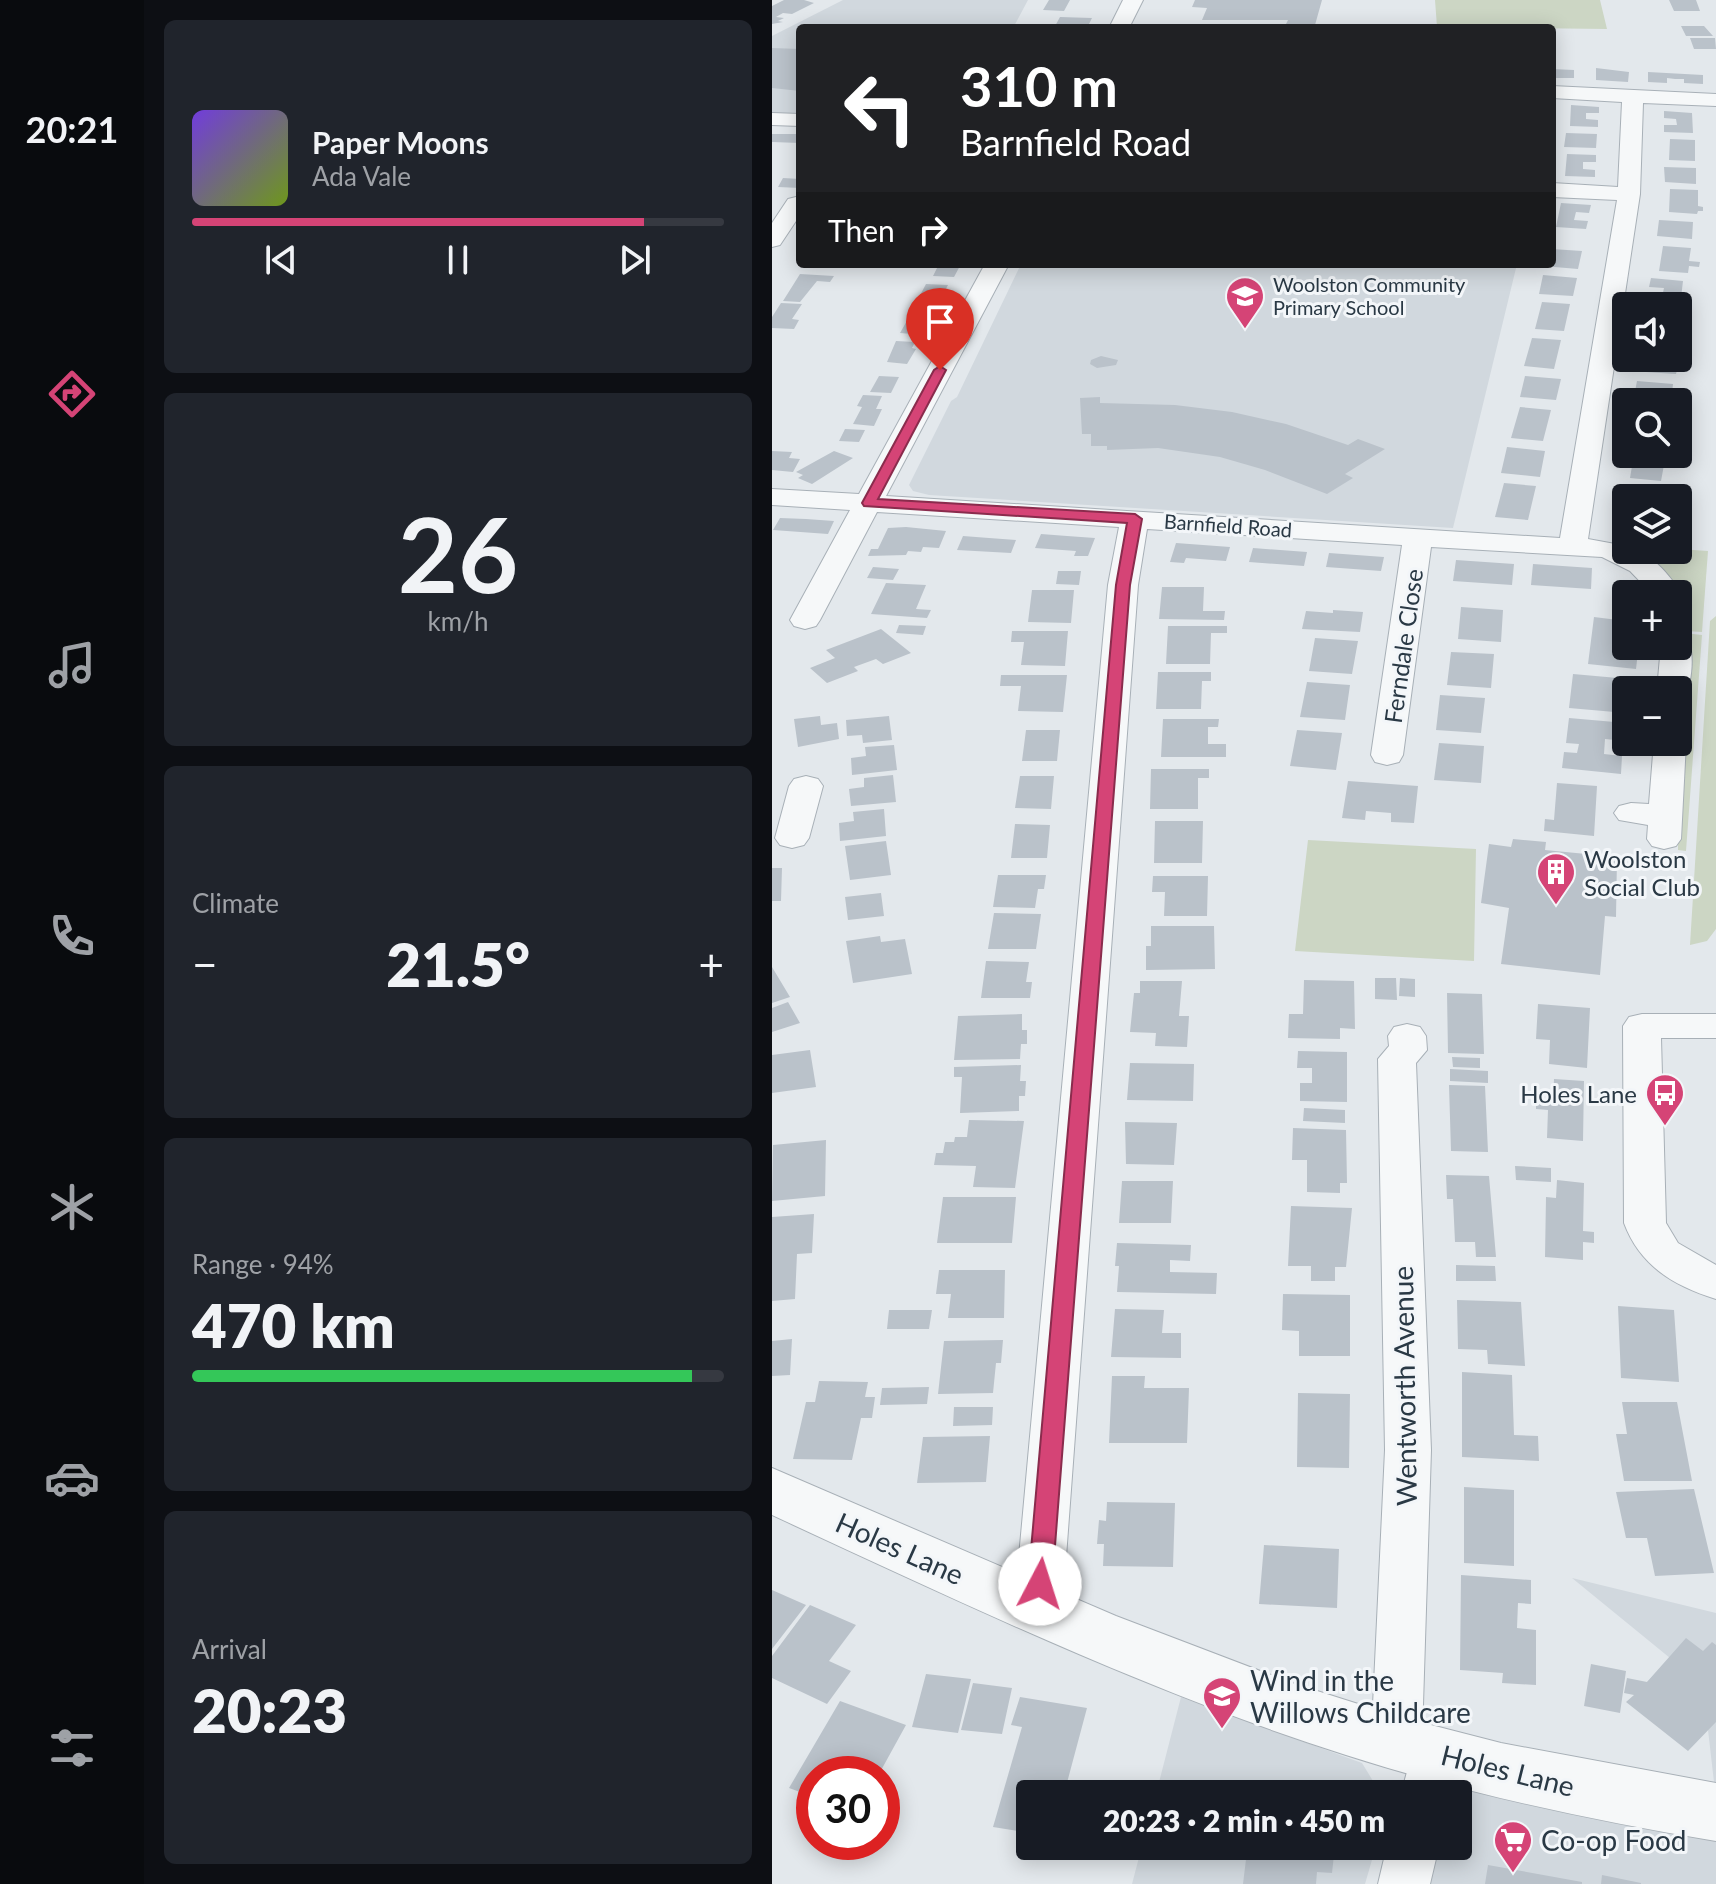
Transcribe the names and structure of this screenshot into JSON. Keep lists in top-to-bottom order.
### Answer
{
  "streets": {
    "street": [
      "Barnfield Road",
      "Ferndale Close",
      "Wentworth Avenue",
      "Holes Lane"
    ]
  },
  "crossings": [
    ["Barnfield Road", "Ferndale Close"],
    ["Wentworth Avenue", "Holes Lane"]
  ],
  "places": {
    "school or university": ["Woolston Community Primary School", "Wind in the Willows Childcare"],
    "building": ["Woolston Social Club"],
    "bus stop": ["Holes Lane"],
    "supermarket": ["Co-op Food"]
  },
  "page": {
    "tabs": "20:21",
    "turn": ["310 m", "Barnfield Road"],
    "song": ["Paper Moons", "Ada Vale"],
    "then": "Then",
    "map_buttons": ["+", "−"],
    "tile": [
      ["26", "km/h"],
      "Climate",
      ["Range · 94%", "470 km"],
      ["Arrival", "20:23"]
    ],
    "heat": ["−", "21.5°", "+"],
    "limit": "30",
    "trip": "20:23 · 2 min · 450 m"
  }
}
